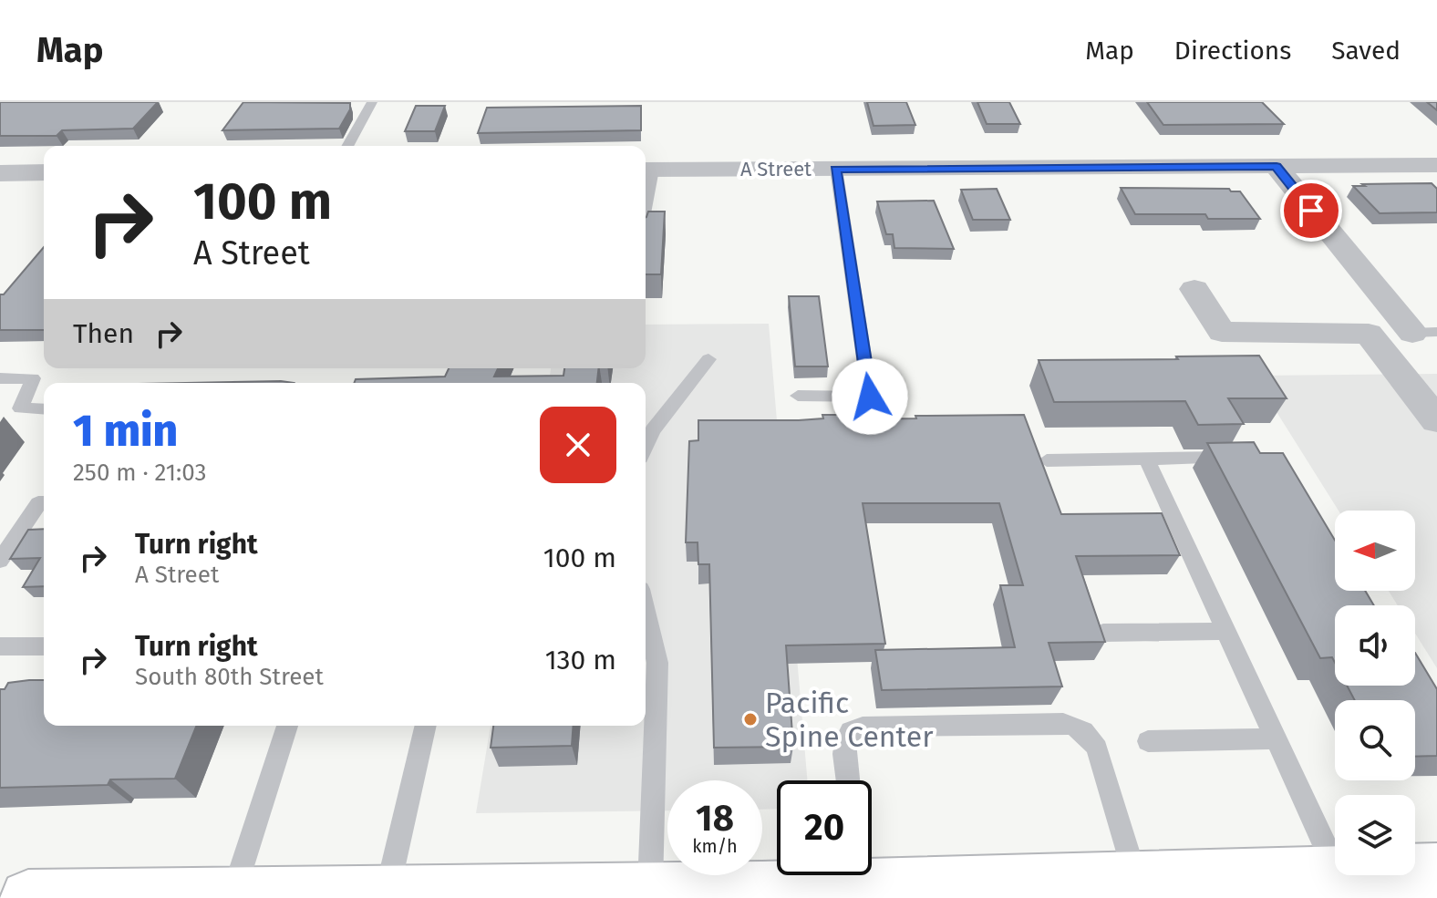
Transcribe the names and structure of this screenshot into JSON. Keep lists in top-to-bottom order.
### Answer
{
  "streets": {
    "street": ["A Street"]
  },
  "places": ["Pacific Spine Center"],
  "north": "left",
  "page": {
    "header": "Map",
    "nav": ["Map", "Directions", "Saved"],
    "turn": ["100 m", "A Street"],
    "then": "Then",
    "heading": ["1 min", "250 m · 21:03"],
    "list": [
      {
        "name": "Turn right",
        "note": "A Street",
        "value": "100 m"
      },
      {
        "name": "Turn right",
        "note": "South 80th Street",
        "value": "130 m"
      }
    ],
    "speed": "18 km/h",
    "limit": "20"
  }
}
